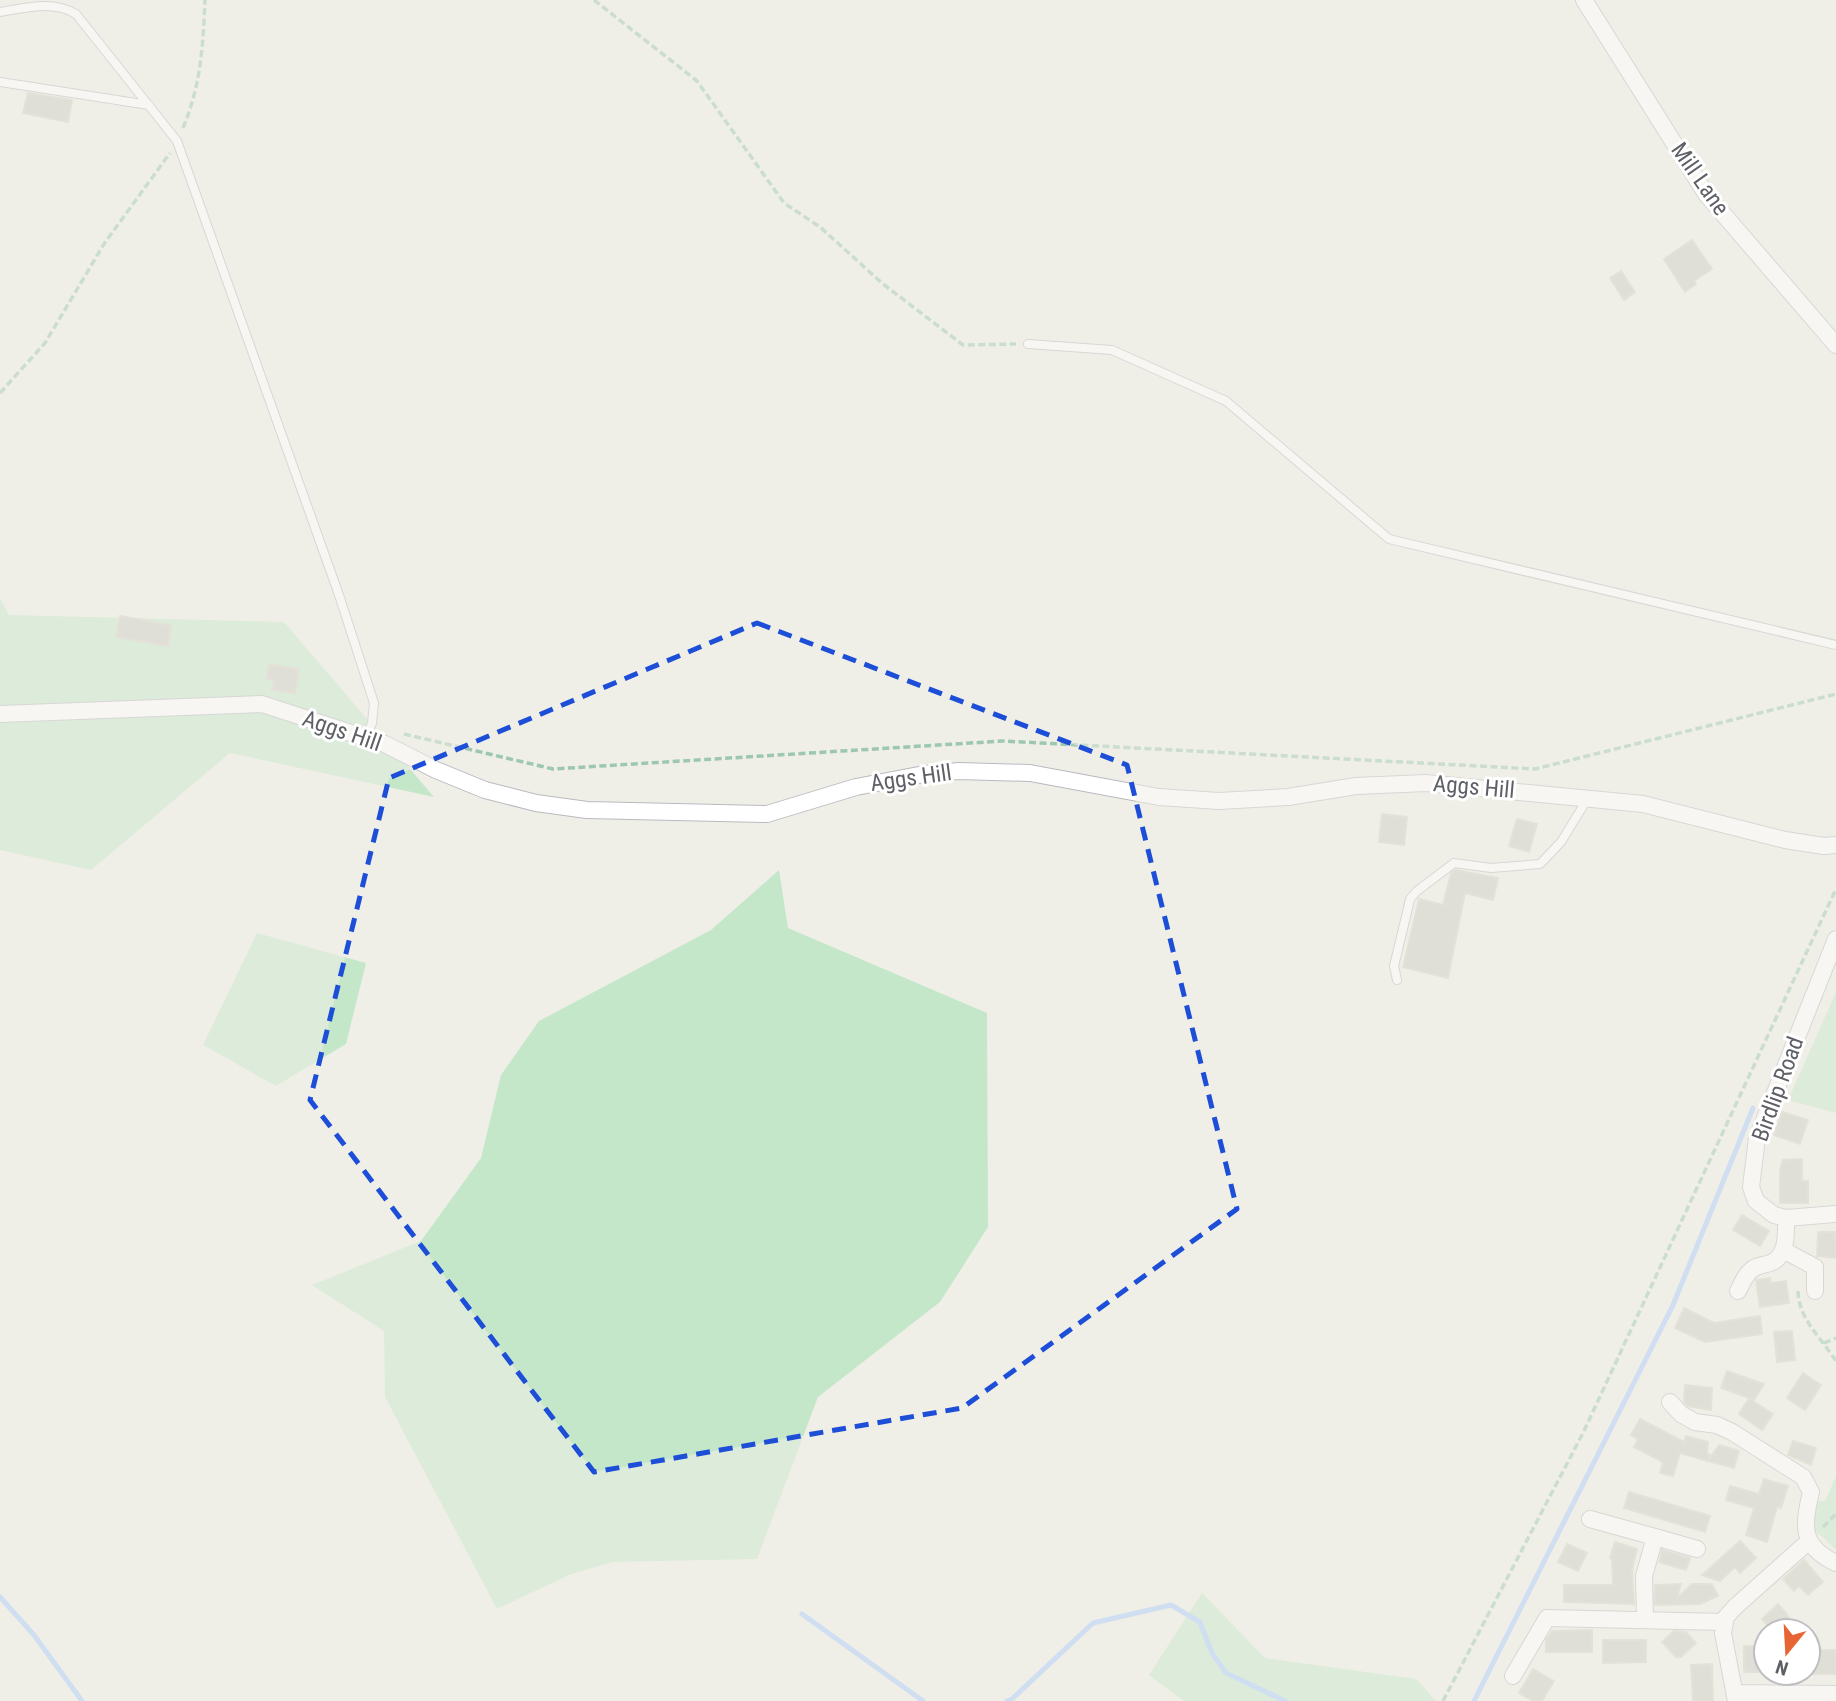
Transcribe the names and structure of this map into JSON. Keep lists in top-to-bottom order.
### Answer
{
  "streets": {
    "street": ["Mill Lane", "Aggs Hill", "Birdlip Road"]
  },
  "north": "bottom"
}
